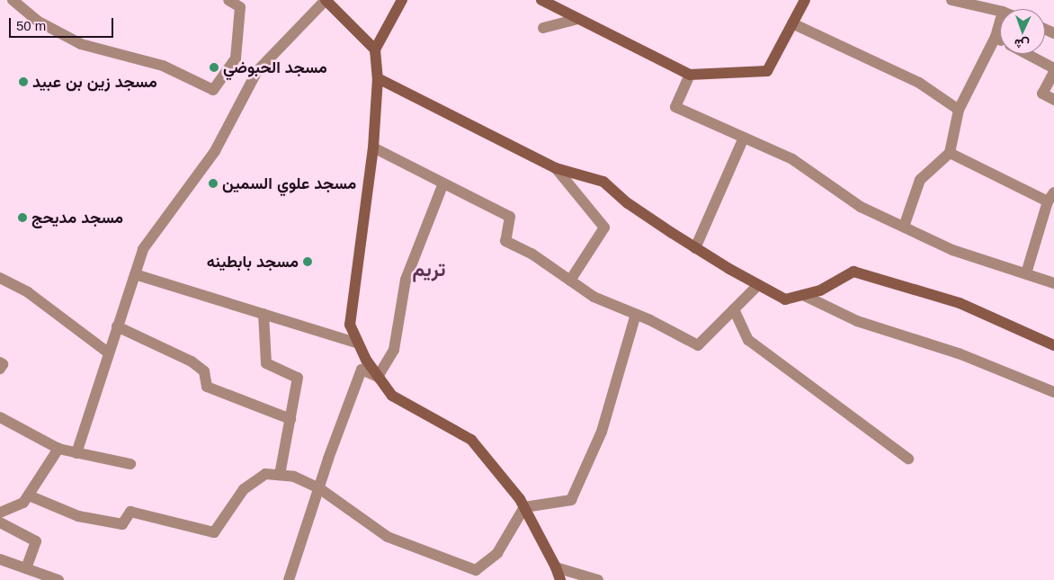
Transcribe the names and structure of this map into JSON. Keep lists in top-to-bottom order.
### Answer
{
  "districts": ["تريم"],
  "places": [
    "مسجد الحبوضي",
    "مسجد زين بن عبيد",
    "مسجد علوي السمين",
    "مسجد مديحج",
    "مسجد بابطينه"
  ],
  "scale_bar": "50 m",
  "north": "bottom"
}
